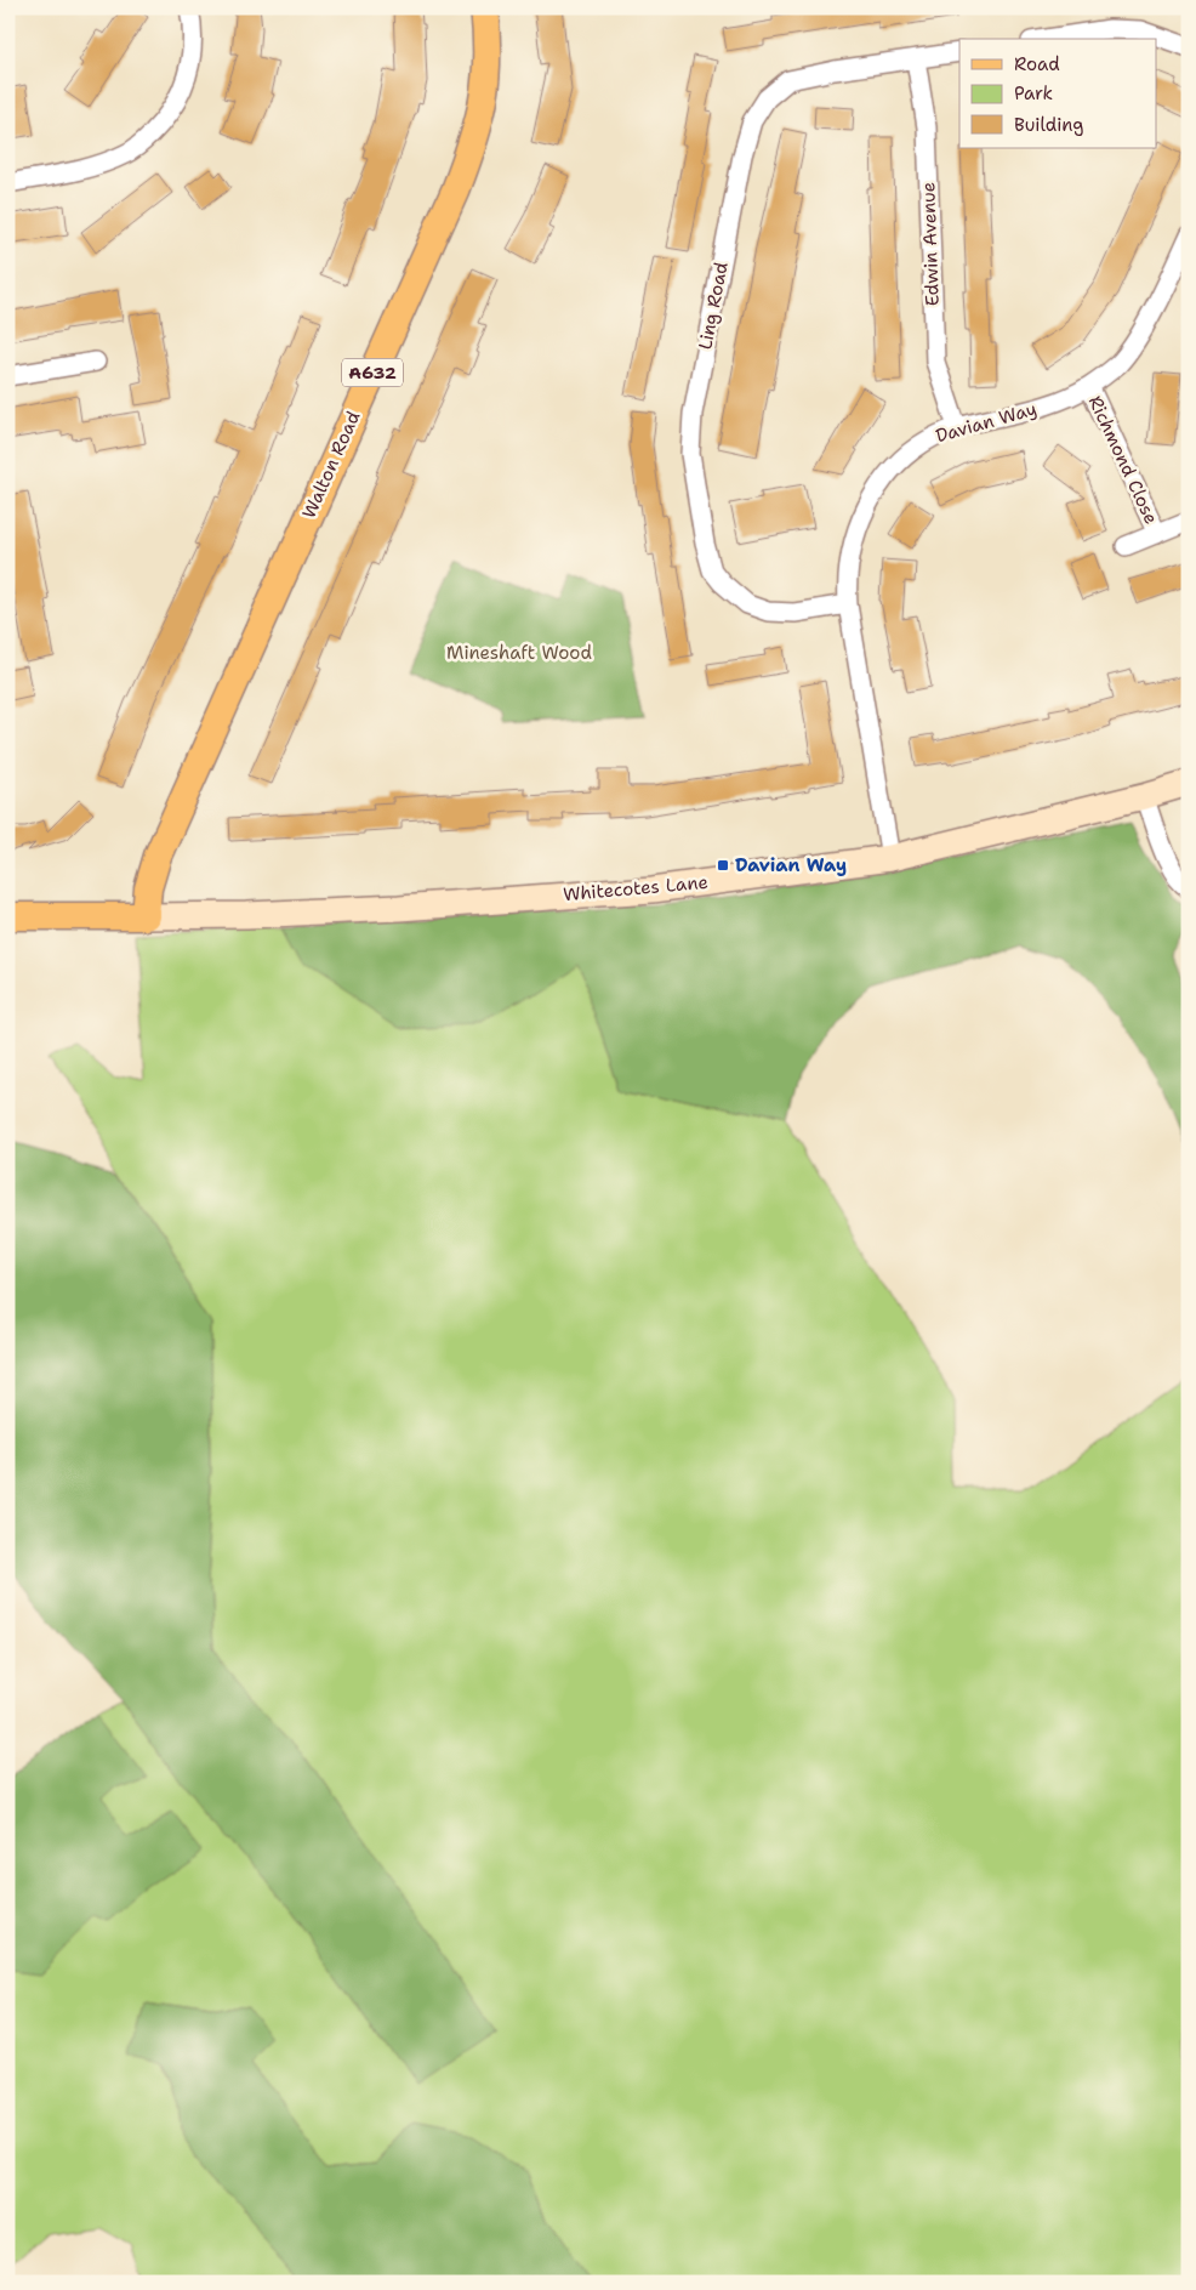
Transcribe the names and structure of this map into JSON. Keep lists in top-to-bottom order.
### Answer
{
  "streets": {
    "main road": ["A632", "Walton Road"],
    "street": [
      "Edwin Avenue",
      "Ling Road",
      "Davian Way",
      "Richmond Close",
      "Whitecotes Lane"
    ]
  },
  "crossings": [
    ["Edwin Avenue", "Ling Road"],
    ["Edwin Avenue", "Davian Way"],
    ["Ling Road", "Davian Way"],
    ["Davian Way", "Richmond Close"],
    ["Davian Way", "Whitecotes Lane"],
    ["Walton Road", "Whitecotes Lane"]
  ],
  "parks": ["Mineshaft Wood"],
  "places": {
    "transit": ["Davian Way"]
  },
  "legend": ["Road", "Park", "Building"]
}
